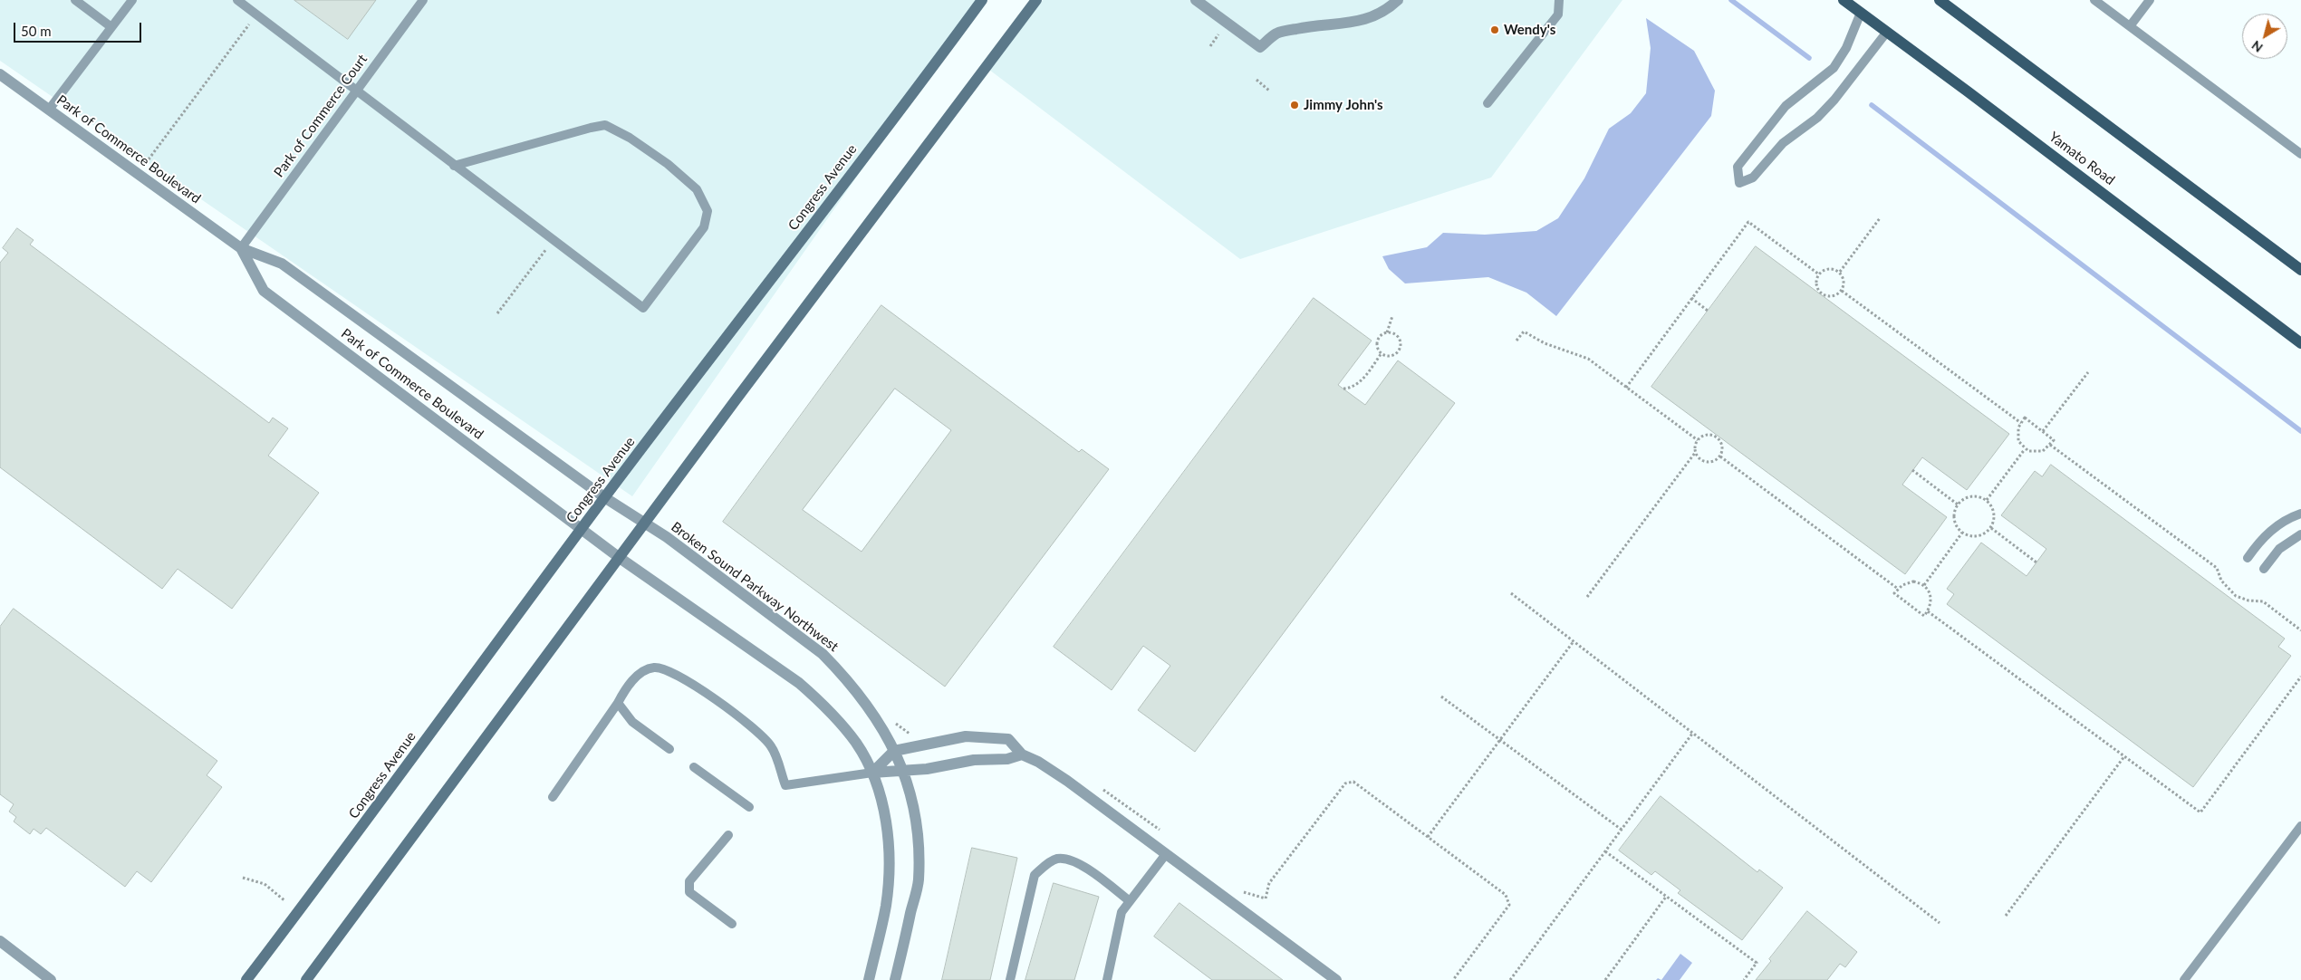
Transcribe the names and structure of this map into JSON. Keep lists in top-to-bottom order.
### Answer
{
  "streets": {
    "main road": ["Yamato Road", "Congress Avenue"],
    "street": ["Park of Commerce Boulevard", "Broken Sound Parkway Northwest"],
    "lane": ["Park of Commerce Court"]
  },
  "crossings": [
    ["Park of Commerce Court", "Park of Commerce Boulevard"],
    ["Park of Commerce Boulevard", "Congress Avenue"],
    ["Park of Commerce Boulevard", "Broken Sound Parkway Northwest"]
  ],
  "places": ["Wendy's", "Jimmy John's"],
  "scale_bar": "50 m",
  "north": "bottom left"
}
